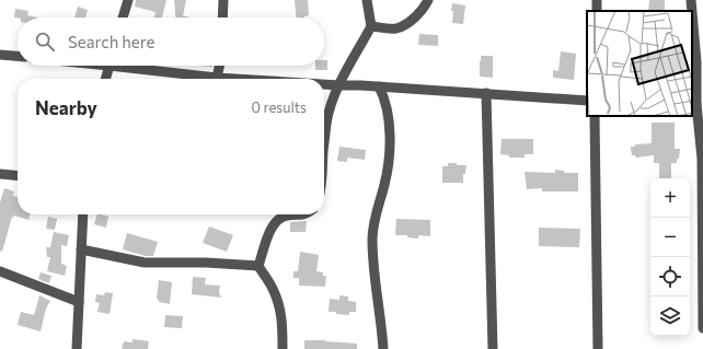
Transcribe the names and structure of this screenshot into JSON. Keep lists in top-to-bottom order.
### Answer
{
  "page": {
    "search": "Search here",
    "heading": ["Nearby", "0 results"],
    "map_buttons": ["+", "−"]
  }
}
